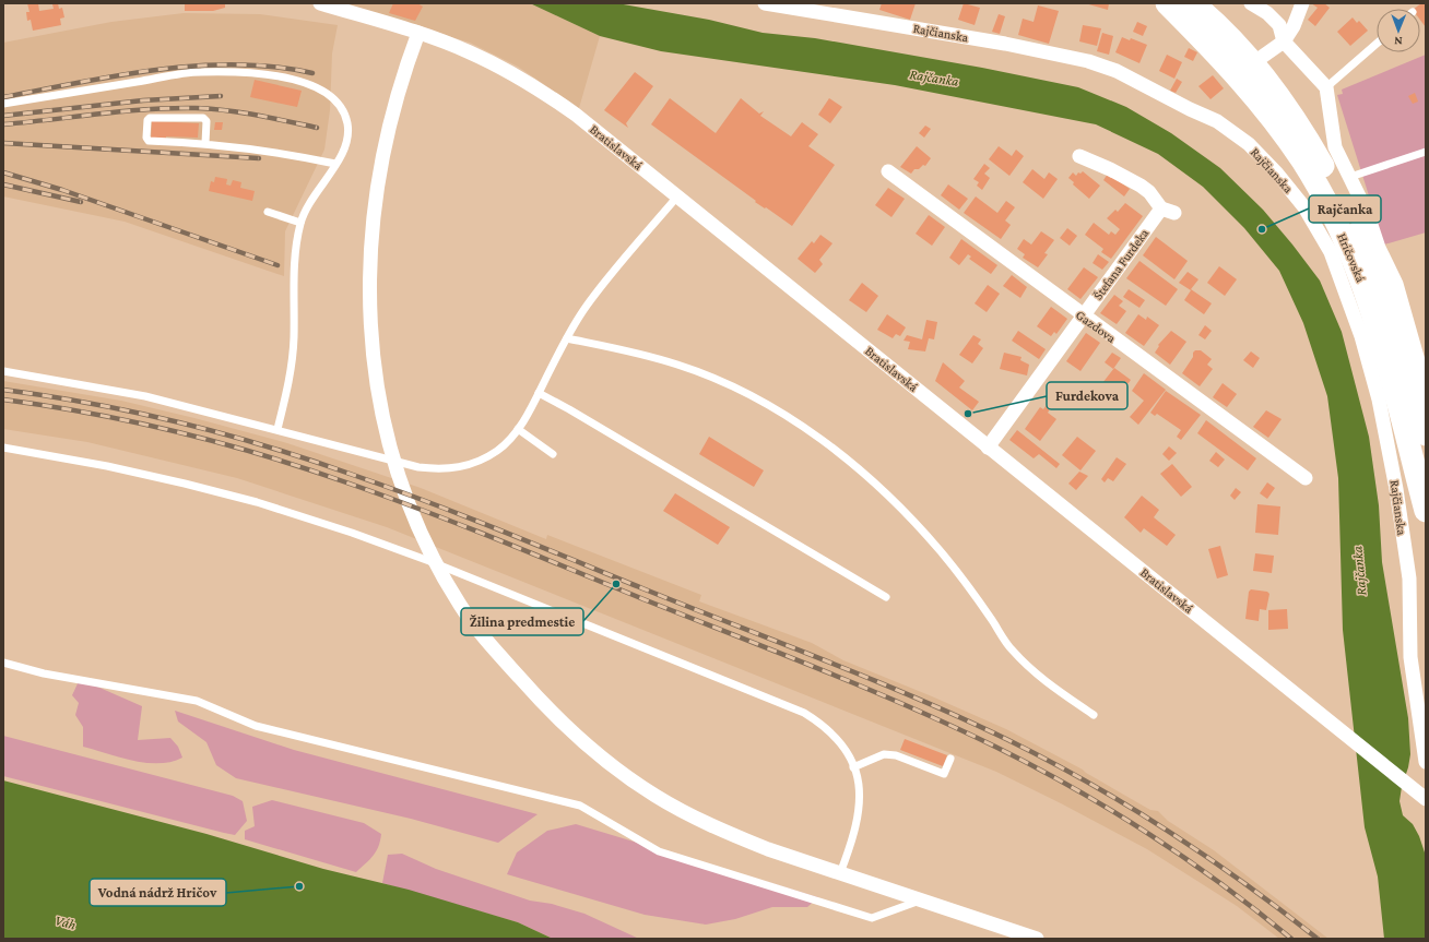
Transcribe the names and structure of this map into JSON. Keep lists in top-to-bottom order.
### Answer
{
  "streets": {
    "main road": ["Hričovská"],
    "street": [
      "Rajčianska",
      "Bratislavská",
      "Štefana Furdeka",
      "Gazdova"
    ]
  },
  "crossings": [
    ["Bratislavská", "Štefana Furdeka"],
    ["Štefana Furdeka", "Gazdova"]
  ],
  "water": ["Rajčanka", "Váh"],
  "places": [
    "Rajčanka",
    "Furdekova",
    "Žilina predmestie",
    "Vodná nádrž Hričov"
  ],
  "north": "bottom"
}
